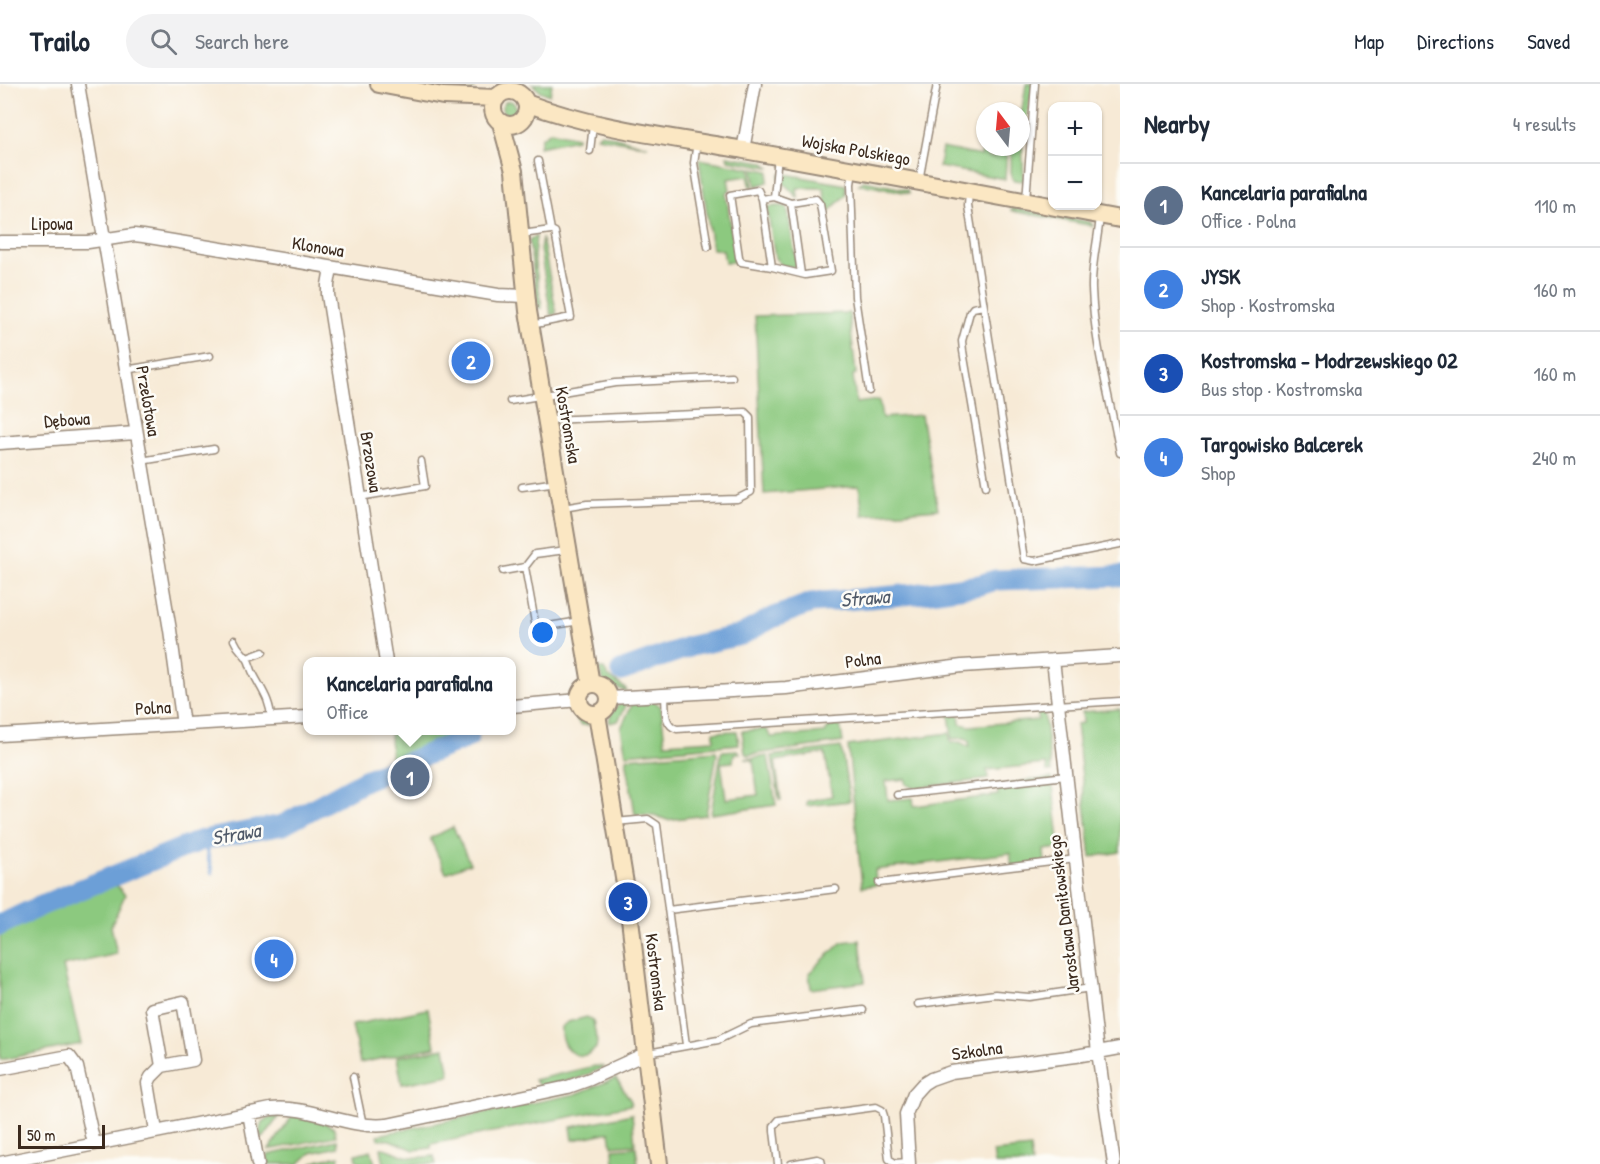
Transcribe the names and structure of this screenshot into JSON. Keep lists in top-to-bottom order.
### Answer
{
  "streets": {
    "street": [
      "Wojska Polskiego",
      "Lipowa",
      "Klonowa",
      "Przelotowa",
      "Dębowa",
      "Kostromska",
      "Brzozowa",
      "Polna",
      "Jarosława Daniłowskiego",
      "Szkolna"
    ]
  },
  "crossings": [
    ["Wojska Polskiego", "Kostromska"],
    ["Lipowa", "Klonowa"],
    ["Lipowa", "Przelotowa"],
    ["Klonowa", "Przelotowa"],
    ["Klonowa", "Kostromska"],
    ["Klonowa", "Brzozowa"],
    ["Przelotowa", "Dębowa"],
    ["Przelotowa", "Polna"],
    ["Kostromska", "Polna"],
    ["Polna", "Jarosława Daniłowskiego"],
    ["Jarosława Daniłowskiego", "Szkolna"]
  ],
  "water": ["Strawa"],
  "scale_bar": "50 m",
  "north": "top",
  "page": {
    "header": "Trailo",
    "search": "Search here",
    "nav": ["Map", "Directions", "Saved"],
    "heading": ["Nearby", "4 results"],
    "map_buttons": ["+", "−"],
    "list": [
      {
        "mark": "1",
        "name": "Kancelaria parafialna",
        "note": "Office · Polna",
        "value": "110 m"
      },
      {
        "mark": "2",
        "name": "JYSK",
        "note": "Shop · Kostromska",
        "value": "160 m"
      },
      {
        "mark": "3",
        "name": "Kostromska - Modrzewskiego 02",
        "note": "Bus stop · Kostromska",
        "value": "160 m"
      },
      {
        "mark": "4",
        "name": "Targowisko Balcerek",
        "note": "Shop",
        "value": "240 m"
      }
    ],
    "pins": [
      "2",
      "1",
      "3",
      "4"
    ],
    "popup": ["Kancelaria parafialna", "Office"],
    "scale": "50 m"
  }
}
